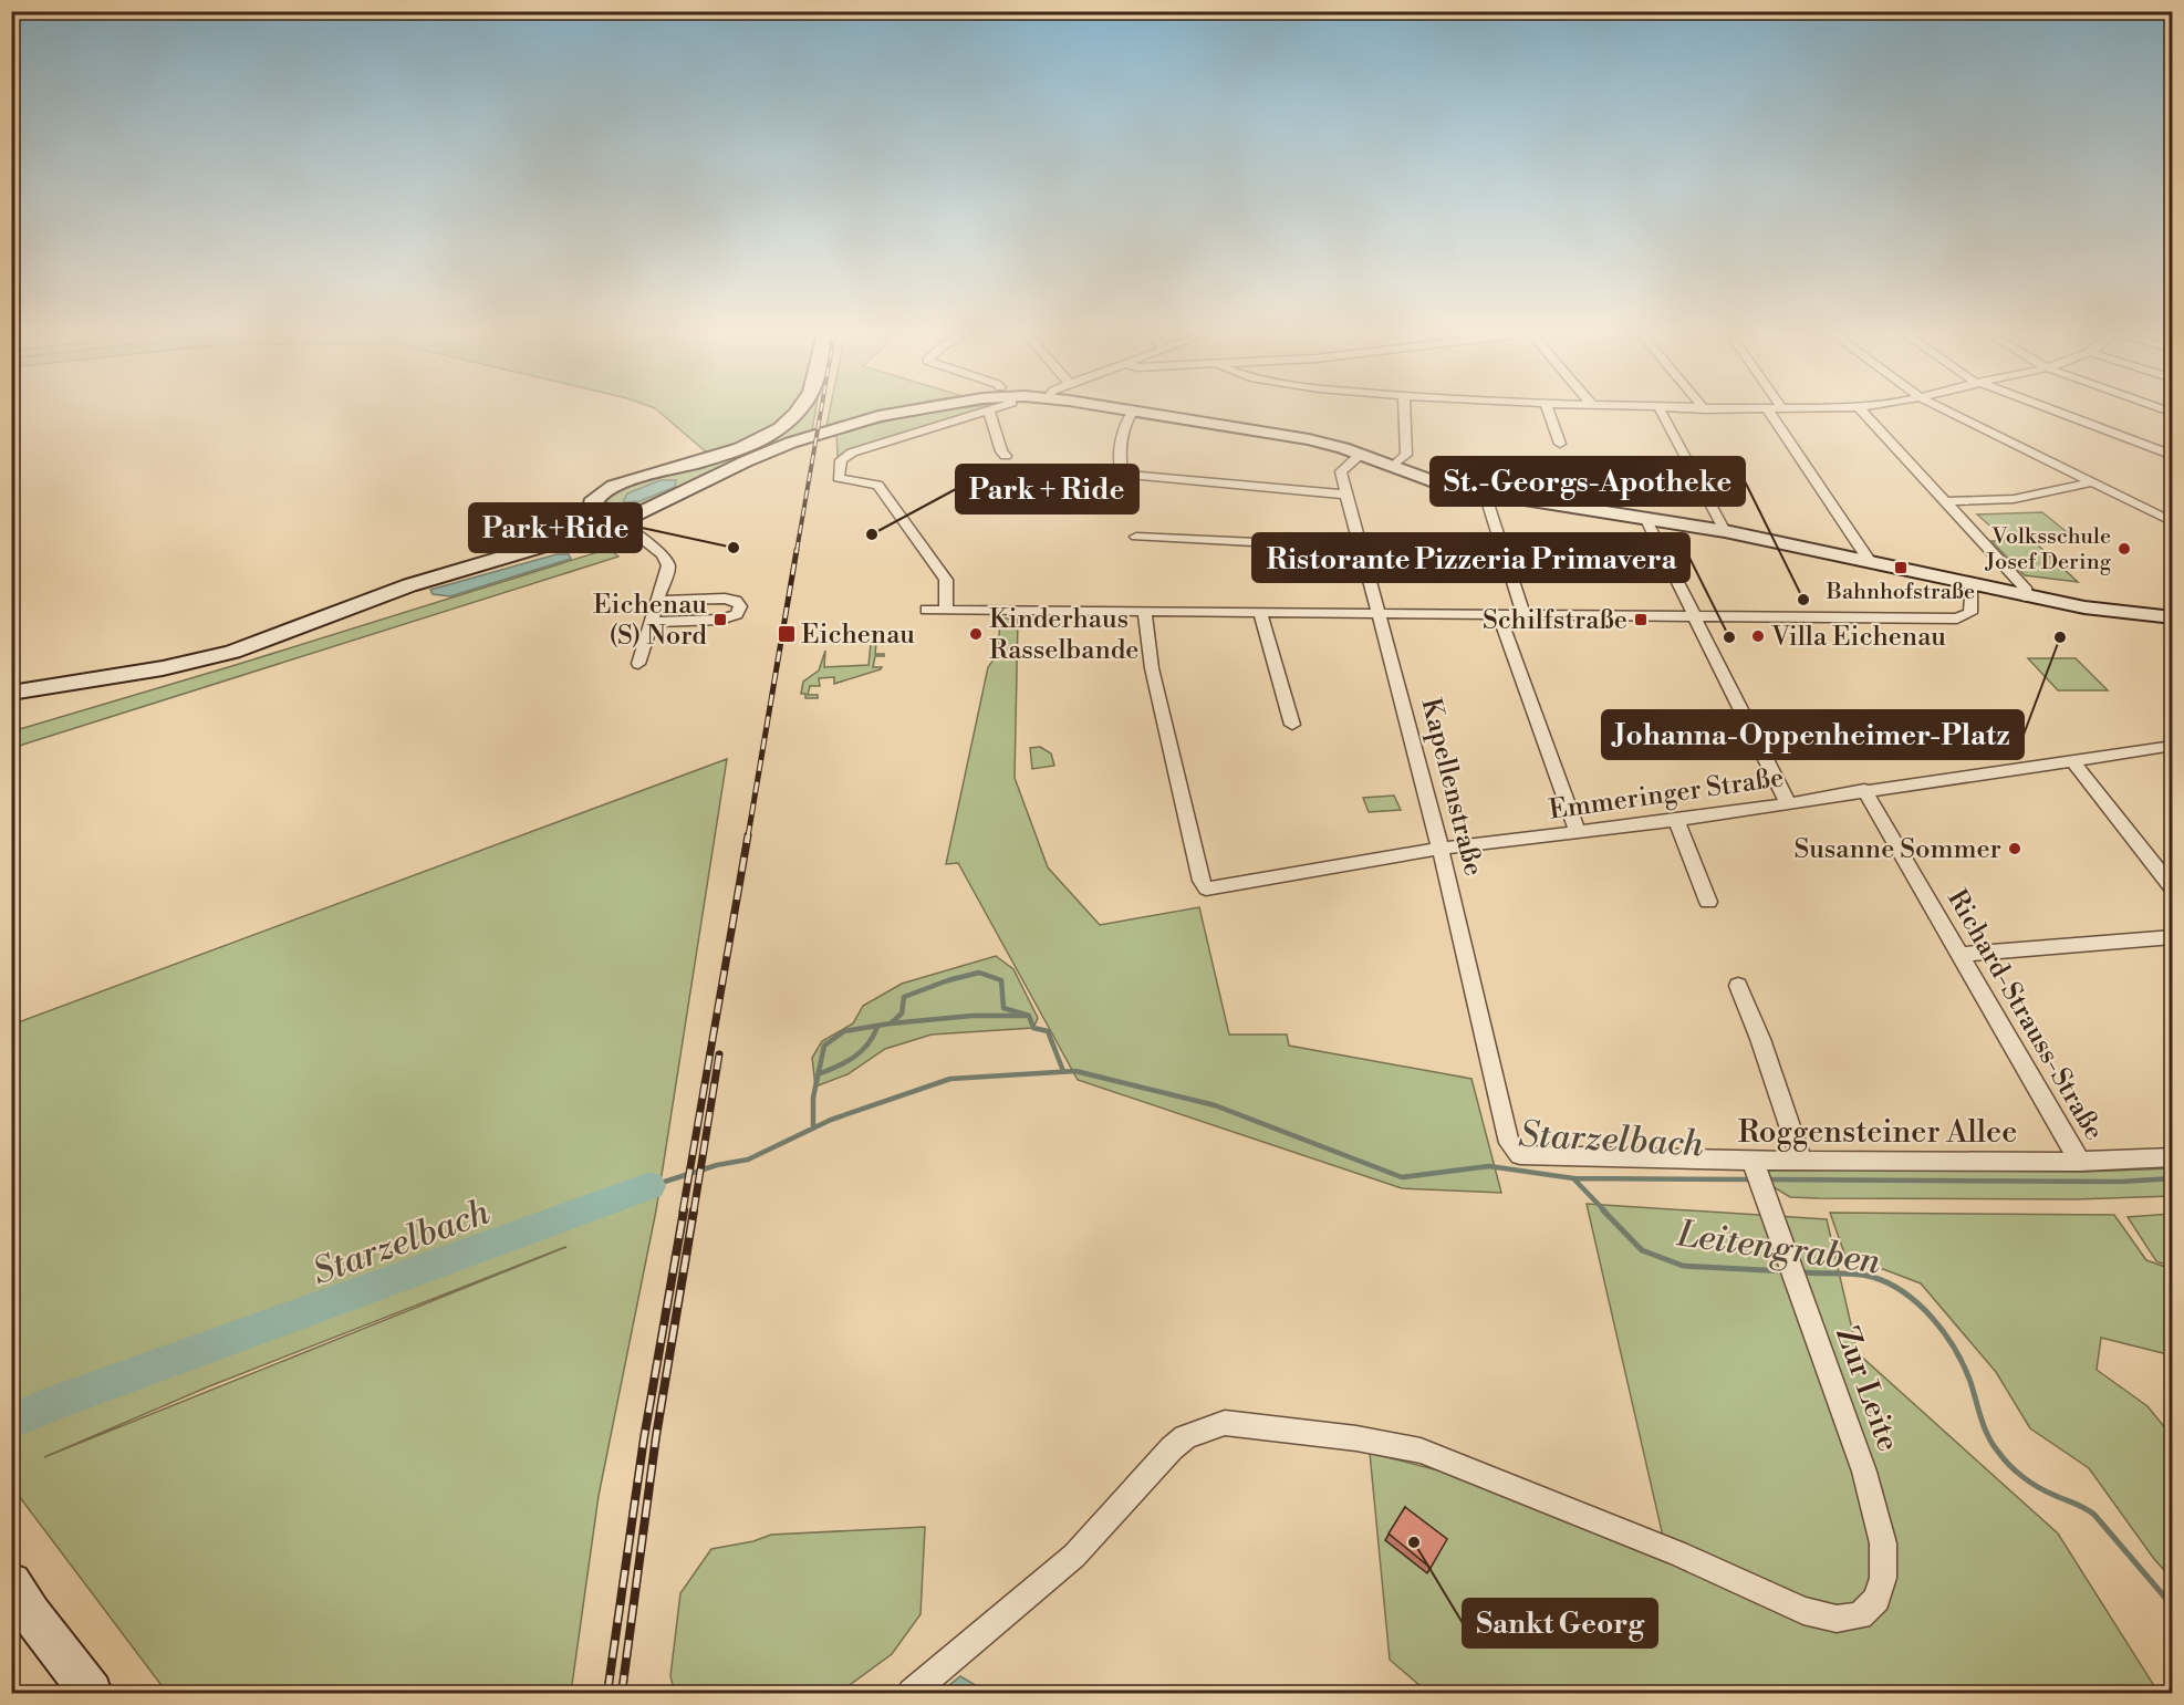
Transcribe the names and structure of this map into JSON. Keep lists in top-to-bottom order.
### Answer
{
  "streets": {
    "street": [
      "Kapellenstraße",
      "Emmeringer Straße",
      "Richard-Strauss-Straße",
      "Roggensteiner Allee",
      "Zur Leite"
    ]
  },
  "crossings": [
    ["Kapellenstraße", "Emmeringer Straße"],
    ["Kapellenstraße", "Roggensteiner Allee"],
    ["Emmeringer Straße", "Richard-Strauss-Straße"],
    ["Richard-Strauss-Straße", "Roggensteiner Allee"],
    ["Roggensteiner Allee", "Zur Leite"]
  ],
  "water": ["Starzelbach", "Leitengraben"],
  "places": {
    "other": [
      "Park + Ride",
      "Park+Ride",
      "Volksschule Josef Dering",
      "St.-Georgs-Apotheke",
      "Kinderhaus Rasselbande",
      "Villa Eichenau",
      "Ristorante Pizzeria Primavera",
      "Johanna-Oppenheimer-Platz",
      "Susanne Sommer",
      "Sankt Georg"
    ],
    "transit": [
      "Bahnhofstraße",
      "Eichenau (S) Nord",
      "Schilfstraße",
      "Eichenau"
    ]
  }
}
